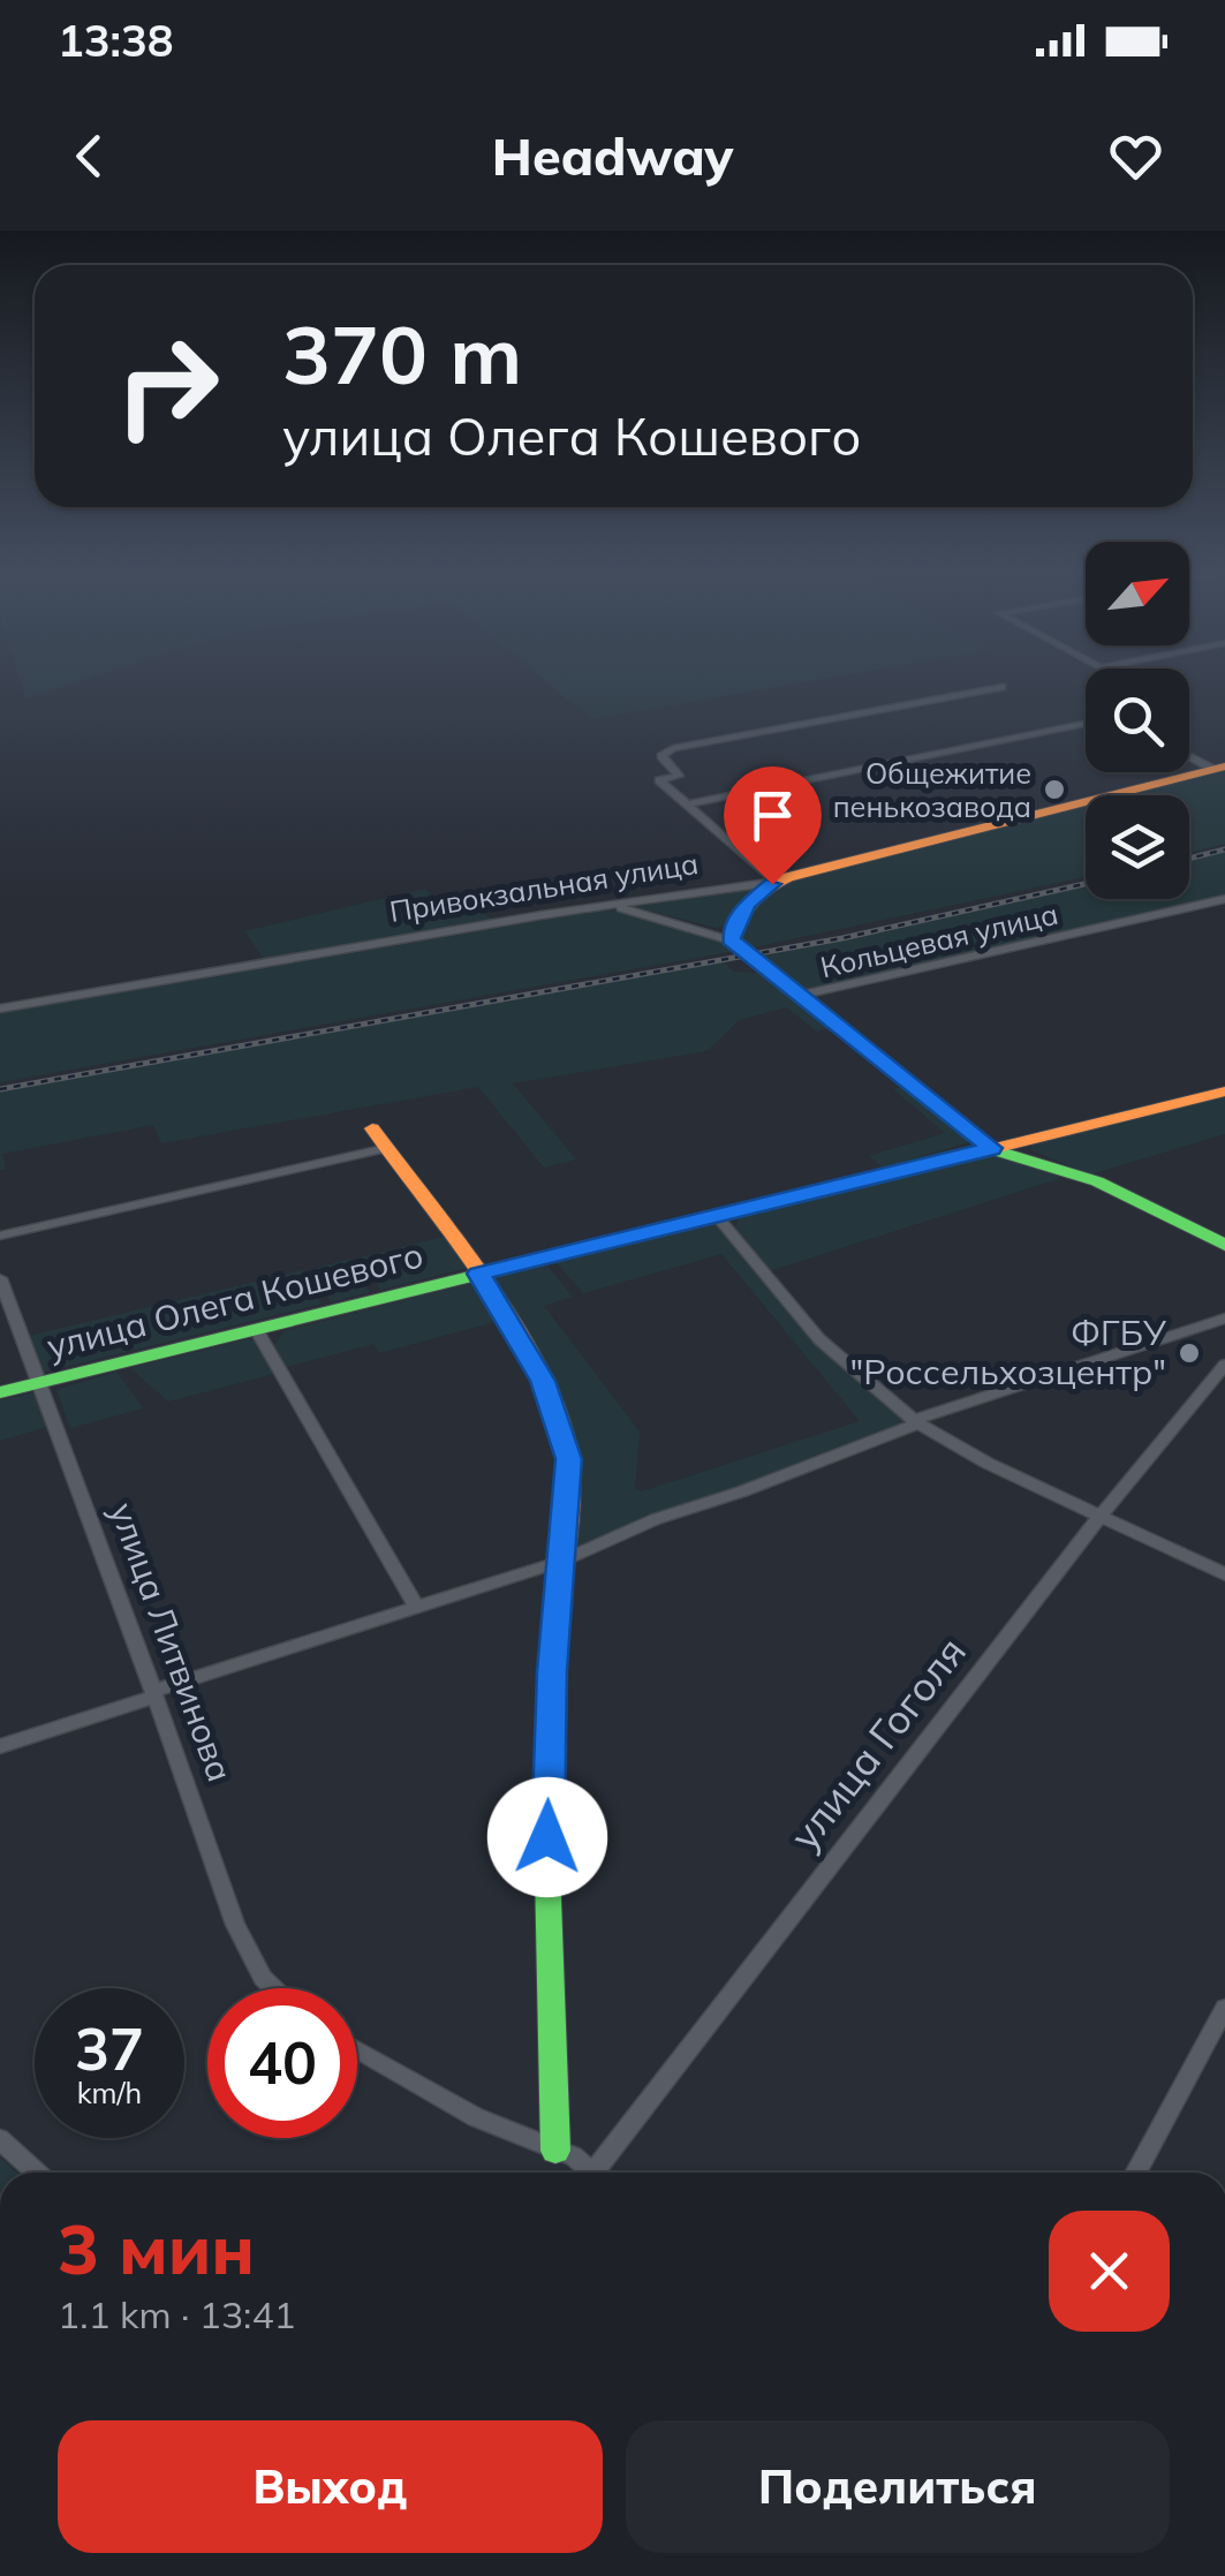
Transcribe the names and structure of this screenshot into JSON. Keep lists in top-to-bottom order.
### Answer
{
  "streets": {
    "main road": ["Привокзальная улица", "улица Олега Кошевого"],
    "street": ["Кольцевая улица", "улица Литвинова", "улица Гоголя"]
  },
  "crossings": [
    ["улица Олега Кошевого", "улица Литвинова"]
  ],
  "places": ["Общежитие пенькозавода", "ФГБУ \"Россельхозцентр\""],
  "north": "top right",
  "page": {
    "status": "13:38",
    "header": "Headway",
    "turn": ["370 m", "улица Олега Кошевого"],
    "speed": "37 km/h",
    "limit": "40",
    "heading": ["3 мин", "1.1 km · 13:41"],
    "buttons": ["Выход", "Поделиться"]
  }
}
